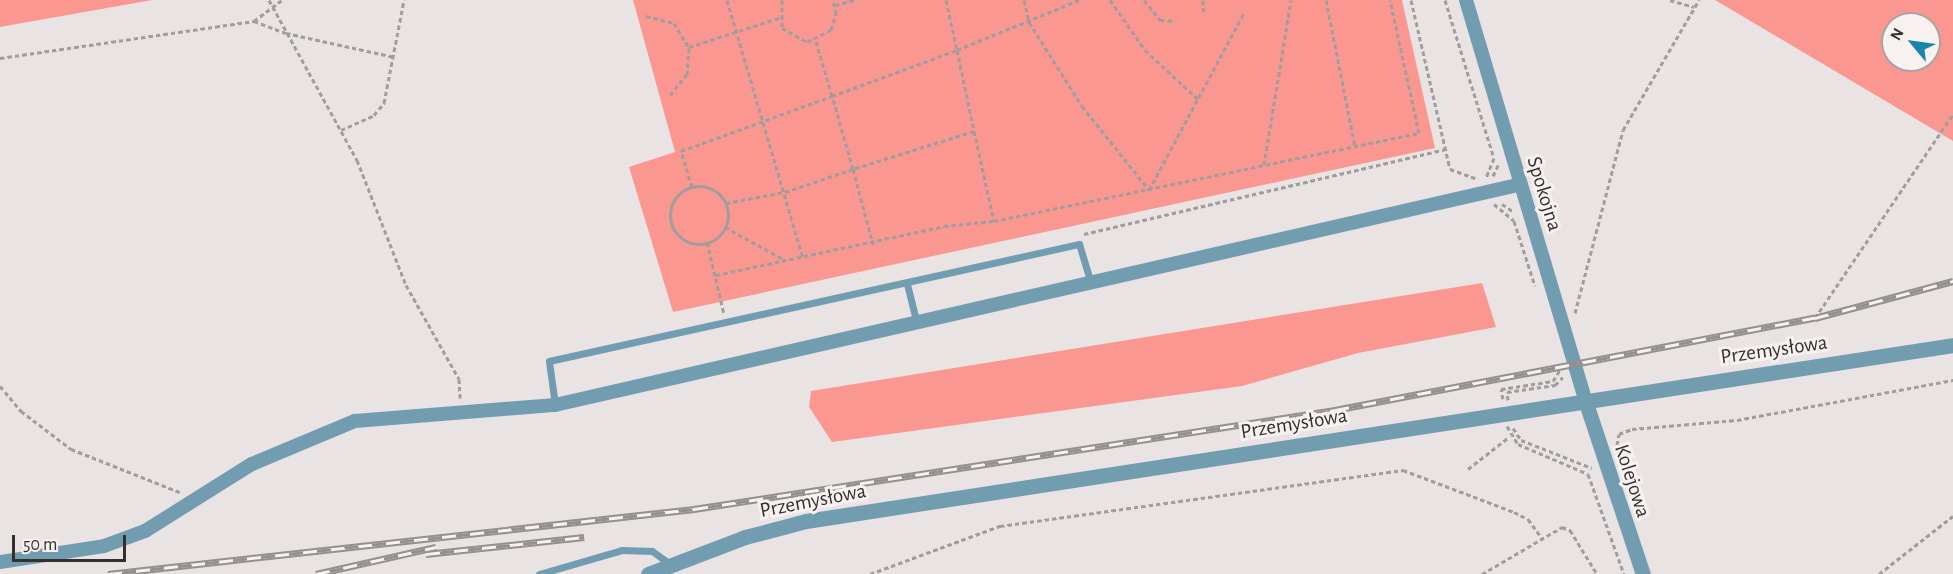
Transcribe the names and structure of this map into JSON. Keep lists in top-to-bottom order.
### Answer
{
  "streets": {
    "street": ["Spokojna", "Przemysłowa", "Kolejowa"]
  },
  "crossings": [
    ["Spokojna", "Przemysłowa"],
    ["Spokojna", "Kolejowa"],
    ["Przemysłowa", "Kolejowa"]
  ],
  "scale_bar": "50 m",
  "north": "top left"
}
